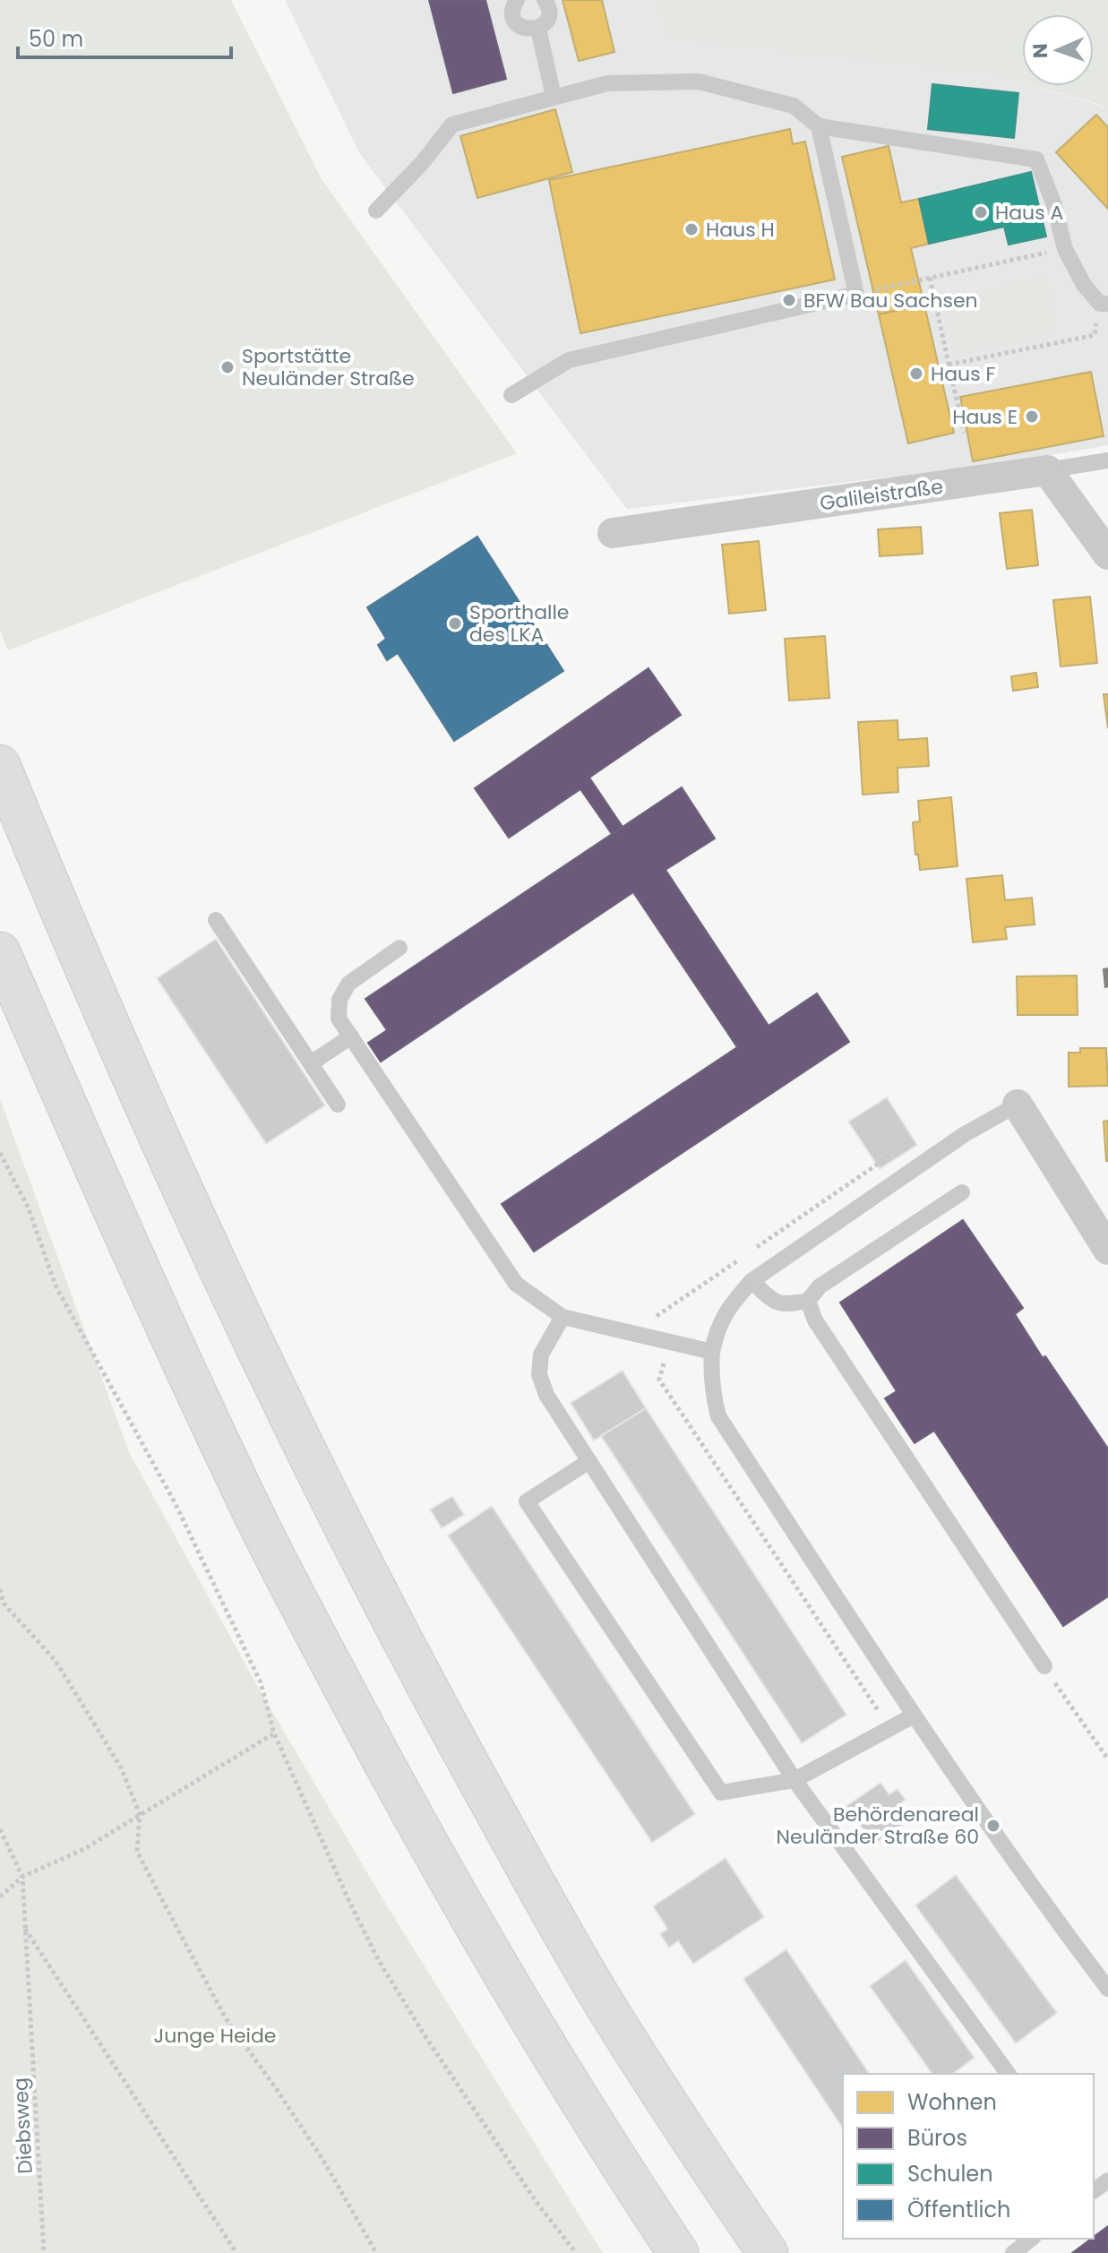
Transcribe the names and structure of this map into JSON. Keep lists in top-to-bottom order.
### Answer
{
  "streets": {
    "street": ["Galileistraße"],
    "path": ["Diebsweg"]
  },
  "parks": ["Junge Heide"],
  "places": [
    "Haus A",
    "Haus H",
    "BFW Bau Sachsen",
    "Sportstätte Neuländer Straße",
    "Haus F",
    "Haus E",
    "Sporthalle des LKA",
    "Behördenareal Neuländer Straße 60"
  ],
  "legend": [
    "Wohnen",
    "Büros",
    "Schulen",
    "Öffentlich"
  ],
  "scale_bar": "50 m",
  "north": "left"
}
